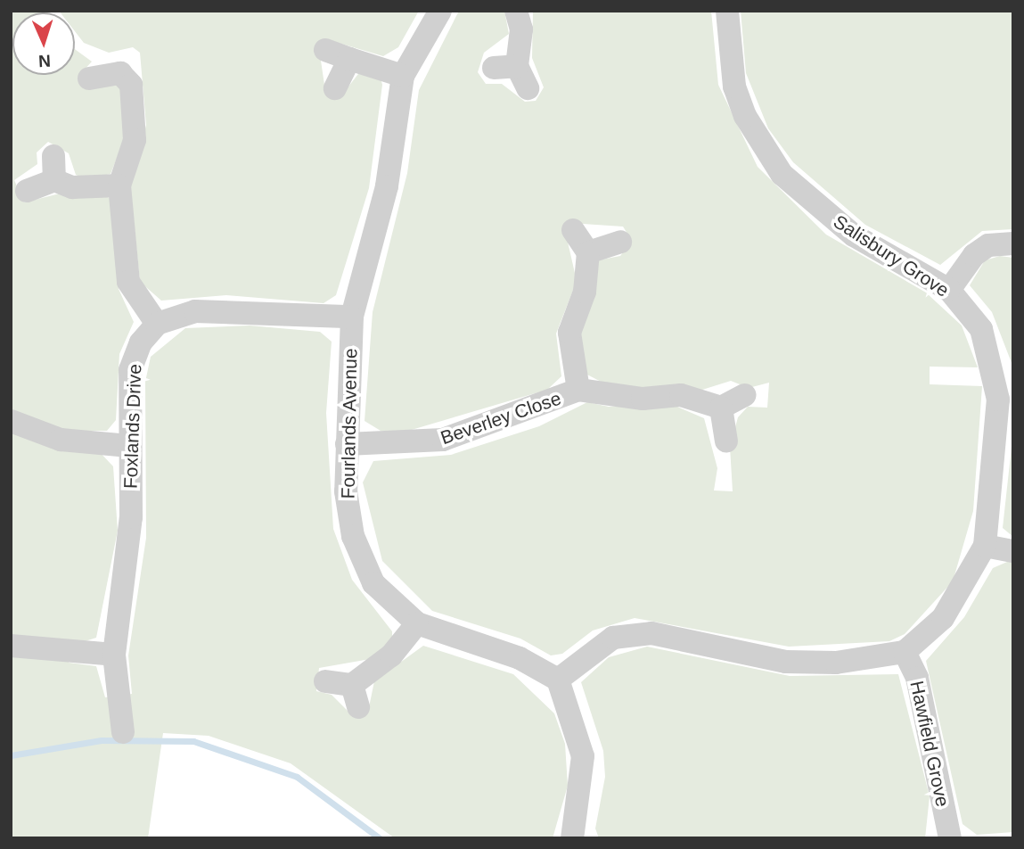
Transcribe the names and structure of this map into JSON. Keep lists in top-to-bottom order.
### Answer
{
  "streets": {
    "street": [
      "Salisbury Grove",
      "Beverley Close",
      "Fourlands Avenue",
      "Foxlands Drive",
      "Hawfield Grove"
    ]
  },
  "crossings": [
    ["Salisbury Grove", "Hawfield Grove"],
    ["Beverley Close", "Fourlands Avenue"]
  ],
  "north": "bottom"
}
